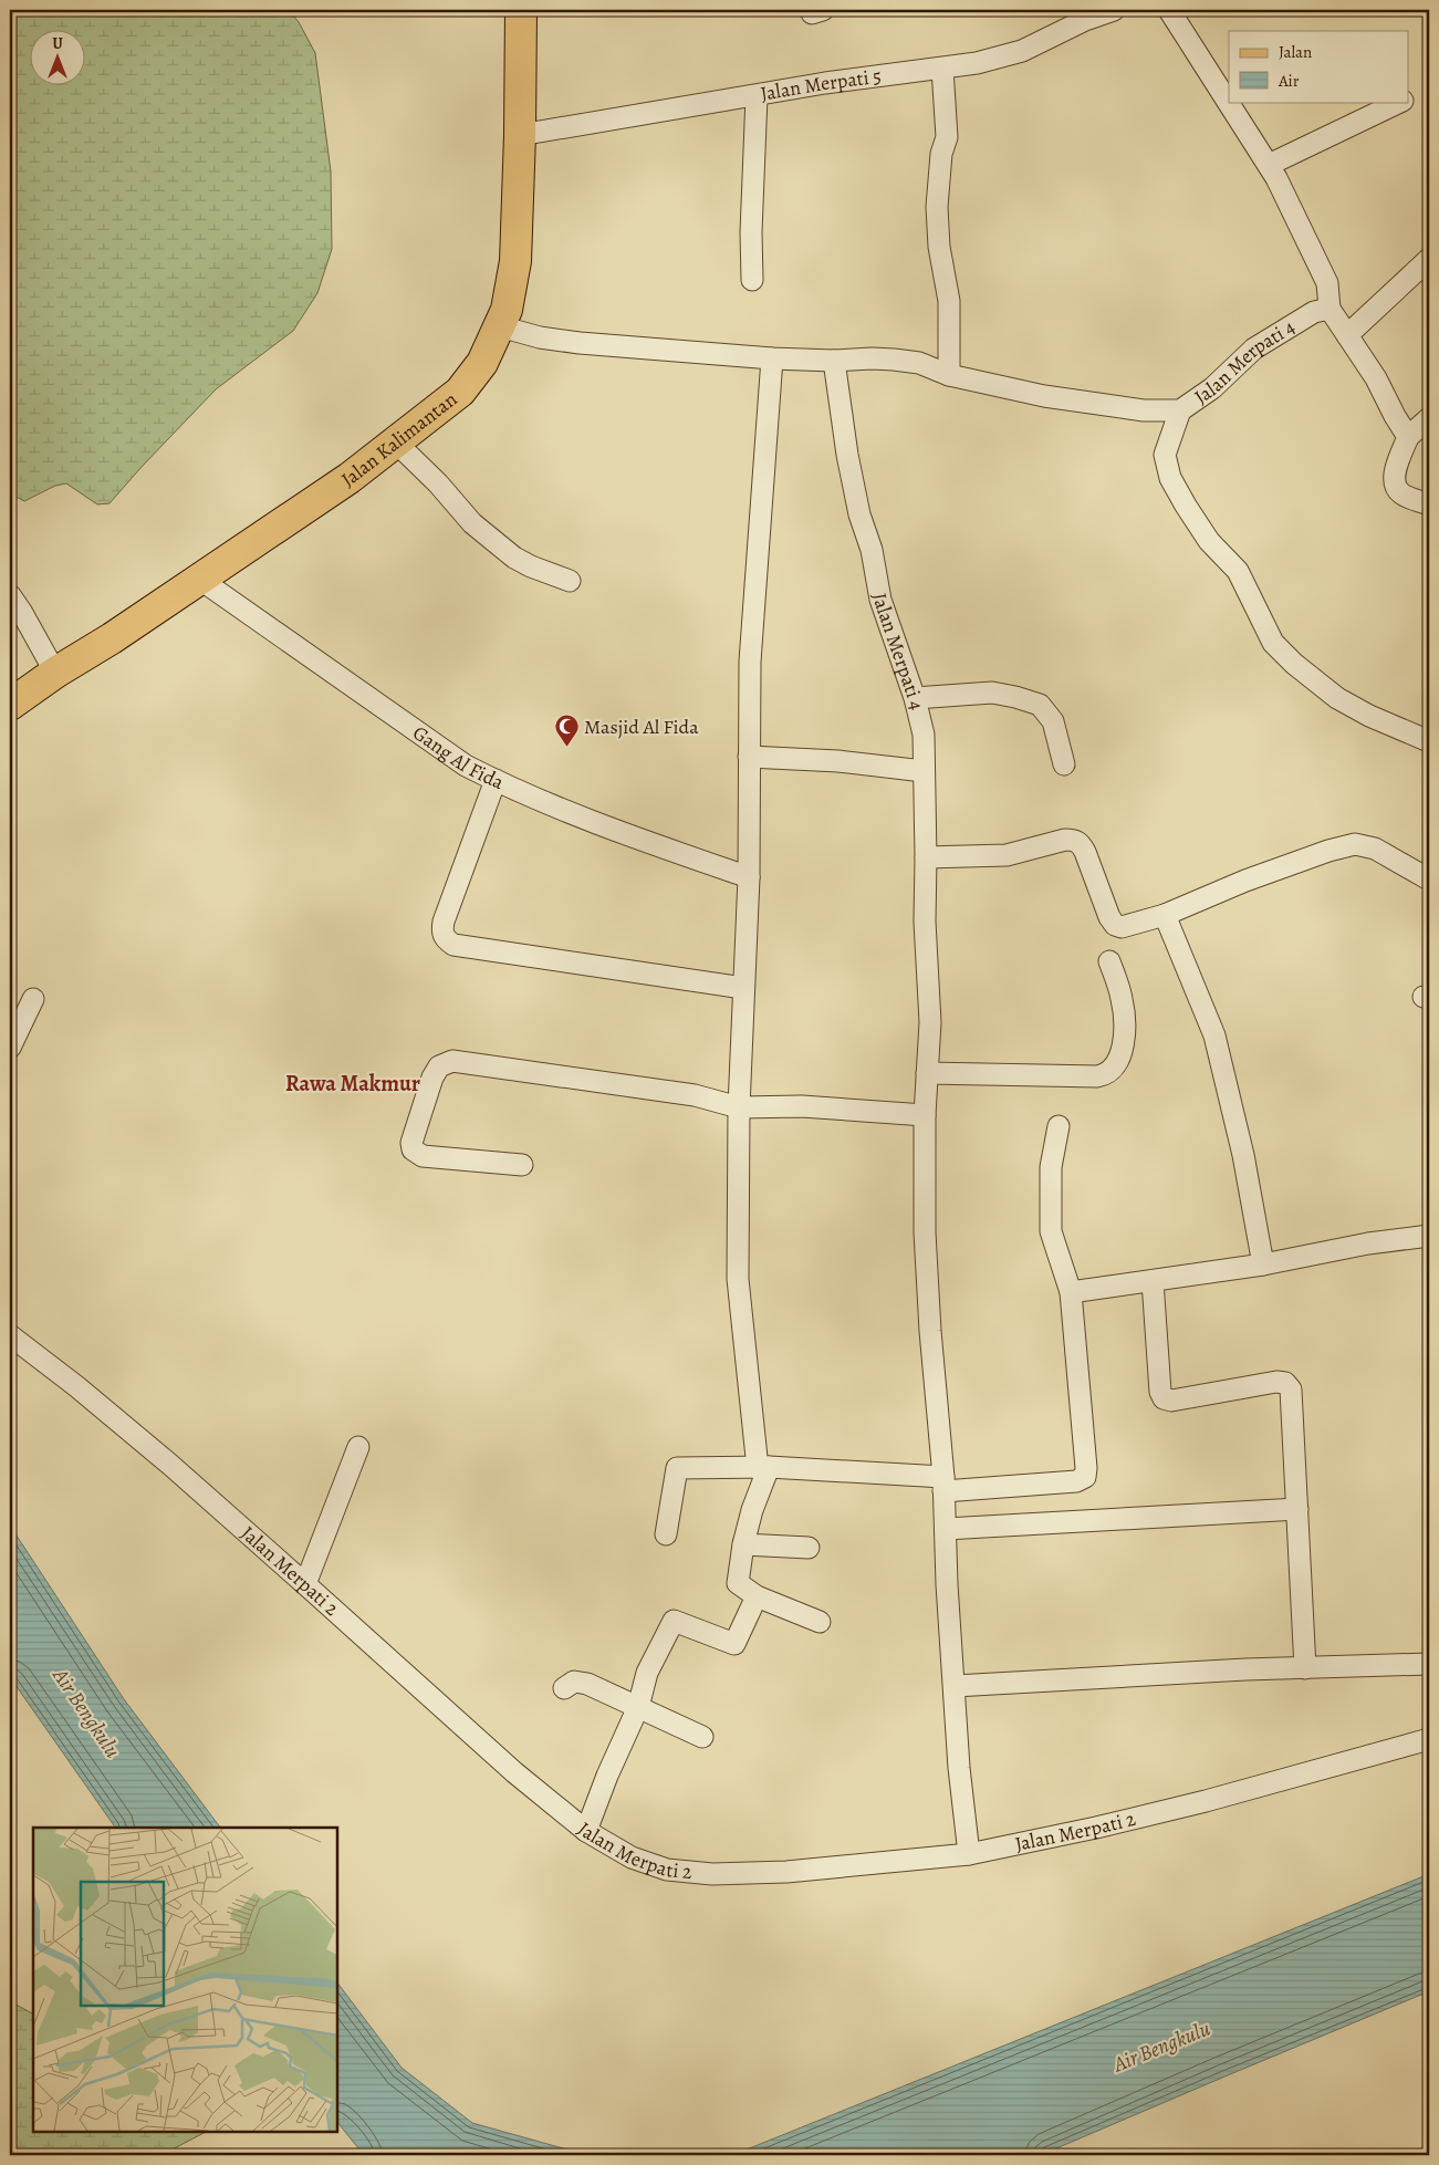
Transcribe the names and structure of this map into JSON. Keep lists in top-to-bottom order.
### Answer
{
  "streets": {
    "main road": ["Jalan Kalimantan"],
    "street": [
      "Jalan Merpati 5",
      "Jalan Merpati 4",
      "Gang Al Fida",
      "Jalan Merpati 2"
    ]
  },
  "crossings": [
    ["Jalan Merpati 5", "Jalan Kalimantan"],
    ["Jalan Merpati 4", "Jalan Kalimantan"],
    ["Jalan Merpati 4", "Jalan Merpati 2"],
    ["Jalan Kalimantan", "Gang Al Fida"]
  ],
  "districts": ["Rawa Makmur"],
  "water": ["Air Bengkulu"],
  "places": {
    "mosque": ["Masjid Al Fida"]
  },
  "legend": ["Jalan", "Air"],
  "north": "top"
}
